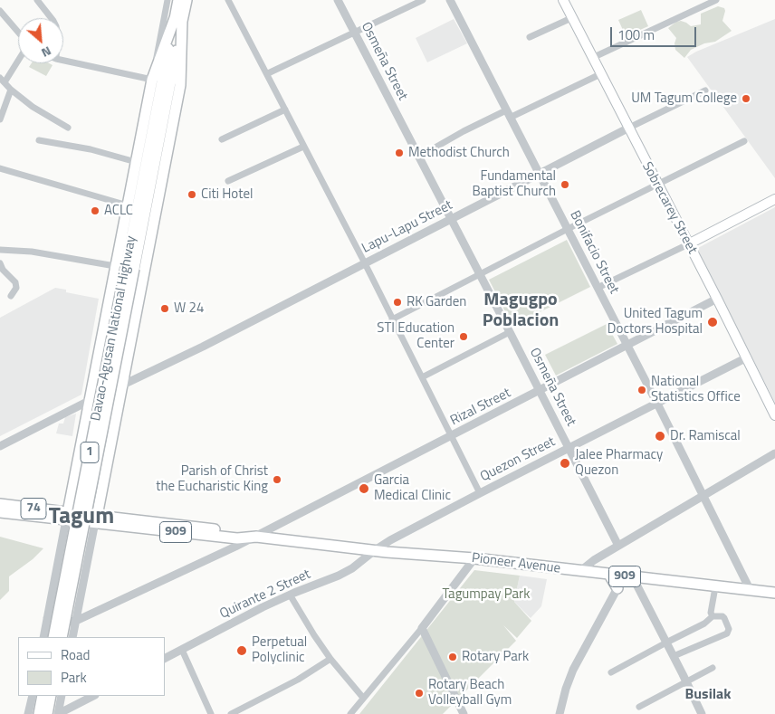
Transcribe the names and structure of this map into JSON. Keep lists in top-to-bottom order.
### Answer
{
  "streets": {
    "highway": [
      "Davao-Agusan National Highway",
      "1",
      "74",
      "909",
      "Pioneer Avenue"
    ],
    "main road": ["Sobrecarey Street"],
    "street": [
      "Osmeña Street",
      "Lapu-Lapu Street",
      "Bonifacio Street",
      "Rizal Street",
      "Quezon Street",
      "Quirante 2 Street"
    ]
  },
  "crossings": [
    ["Osmeña Street", "Lapu-Lapu Street"],
    ["Osmeña Street", "Rizal Street"],
    ["Osmeña Street", "Quezon Street"],
    ["Sobrecarey Street", "Lapu-Lapu Street"],
    ["Sobrecarey Street", "Rizal Street"],
    ["Sobrecarey Street", "Quezon Street"],
    ["Lapu-Lapu Street", "Bonifacio Street"],
    ["Lapu-Lapu Street", "Davao-Agusan National Highway"],
    ["Bonifacio Street", "Rizal Street"],
    ["Bonifacio Street", "Quezon Street"],
    ["Bonifacio Street", "Pioneer Avenue"],
    ["Davao-Agusan National Highway", "Rizal Street"],
    ["Davao-Agusan National Highway", "74"],
    ["Davao-Agusan National Highway", "Pioneer Avenue"],
    ["Rizal Street", "Pioneer Avenue"],
    ["Quezon Street", "Pioneer Avenue"],
    ["Quezon Street", "Quirante 2 Street"],
    ["74", "Pioneer Avenue"],
    ["Pioneer Avenue", "Quirante 2 Street"]
  ],
  "districts": ["Magugpo Poblacion", "Tagum", "Busilak"],
  "parks": ["Tagumpay Park"],
  "places": [
    "UM Tagum College",
    "Methodist Church",
    "Fundamental Baptist Church",
    "Citi Hotel",
    "ACLC",
    "RK Garden",
    "W 24",
    "United Tagum Doctors Hospital",
    "STI Education Center",
    "National Statistics Office",
    "Dr. Ramiscal",
    "Jalee Pharmacy Quezon",
    "Parish of Christ the Eucharistic King",
    "Garcia Medical Clinic",
    "Perpetual Polyclinic",
    "Rotary Park",
    "Rotary Beach Volleyball Gym"
  ],
  "legend": ["Road", "Park"],
  "scale_bar": "100 m",
  "north": "bottom right"
}
